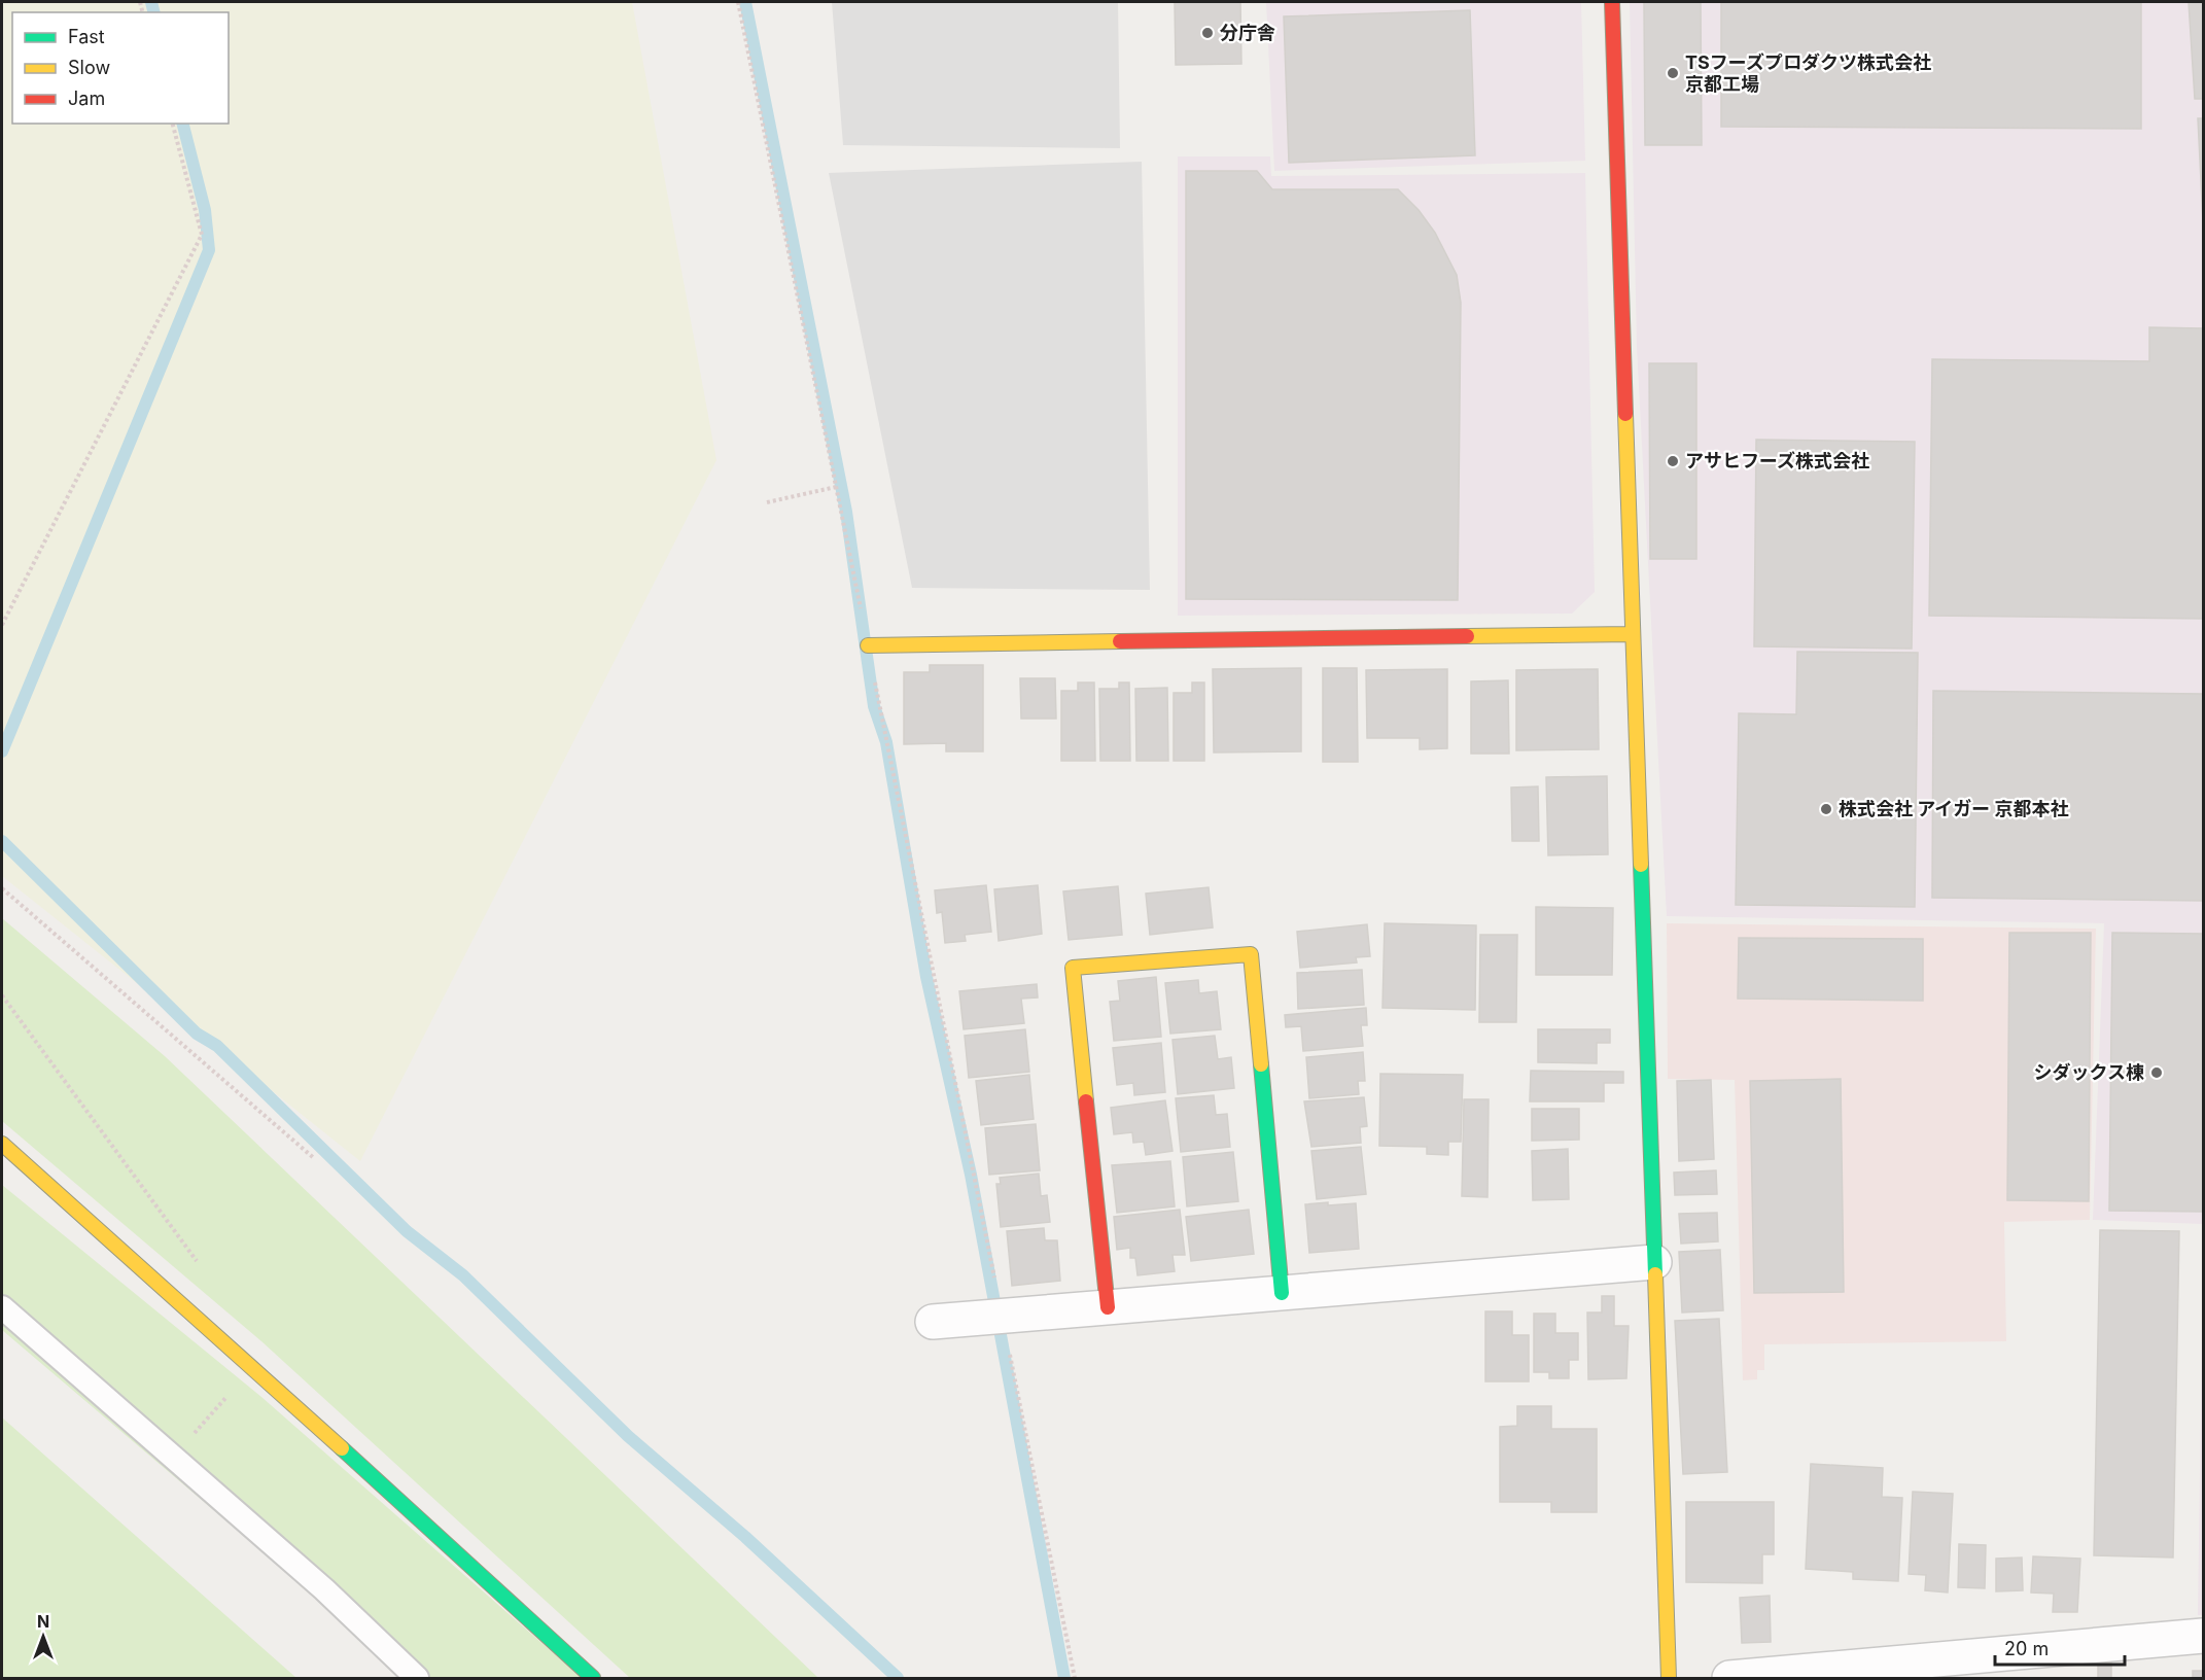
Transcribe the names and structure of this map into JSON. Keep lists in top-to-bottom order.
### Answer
{
  "places": [
    "分庁舎",
    "TSフーズプロダクツ株式会社 京都工場",
    "アサヒフーズ株式会社",
    "株式会社 アイガー 京都本社",
    "シダックス棟"
  ],
  "legend": ["Fast", "Slow", "Jam"],
  "scale_bar": "20 m",
  "north": "top"
}
